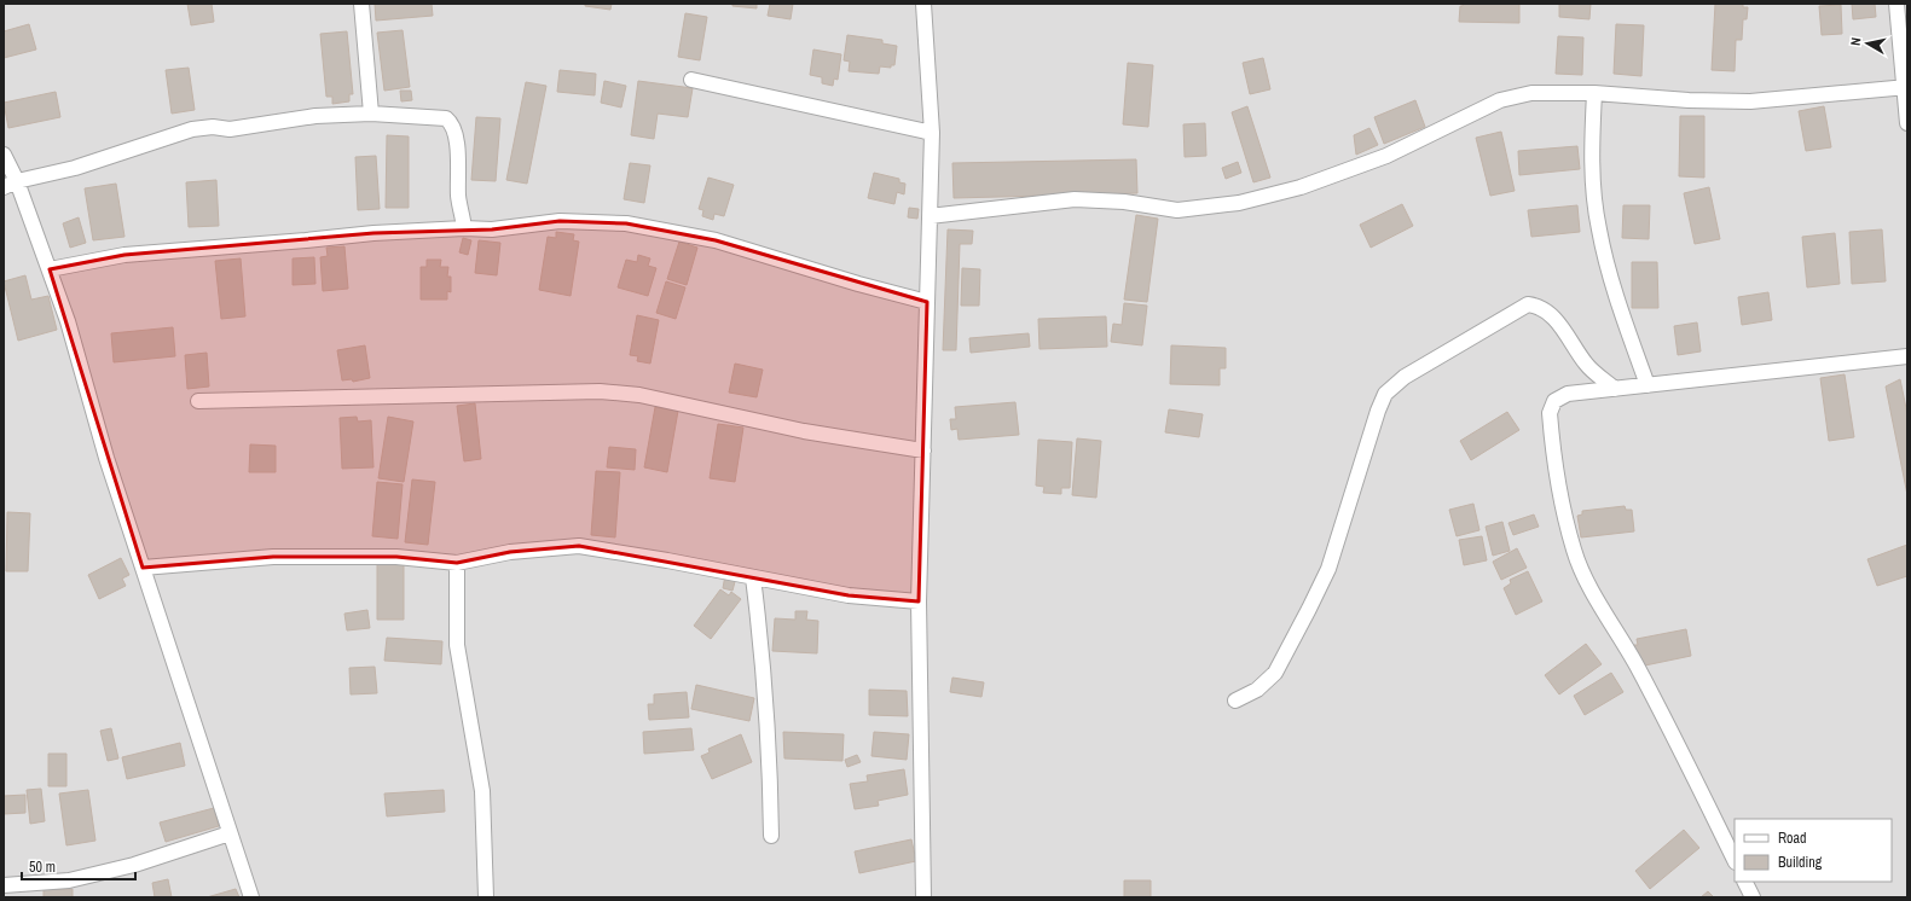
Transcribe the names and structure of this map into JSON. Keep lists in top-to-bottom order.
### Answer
{
  "legend": ["Road", "Building"],
  "scale_bar": "50 m",
  "north": "left"
}
